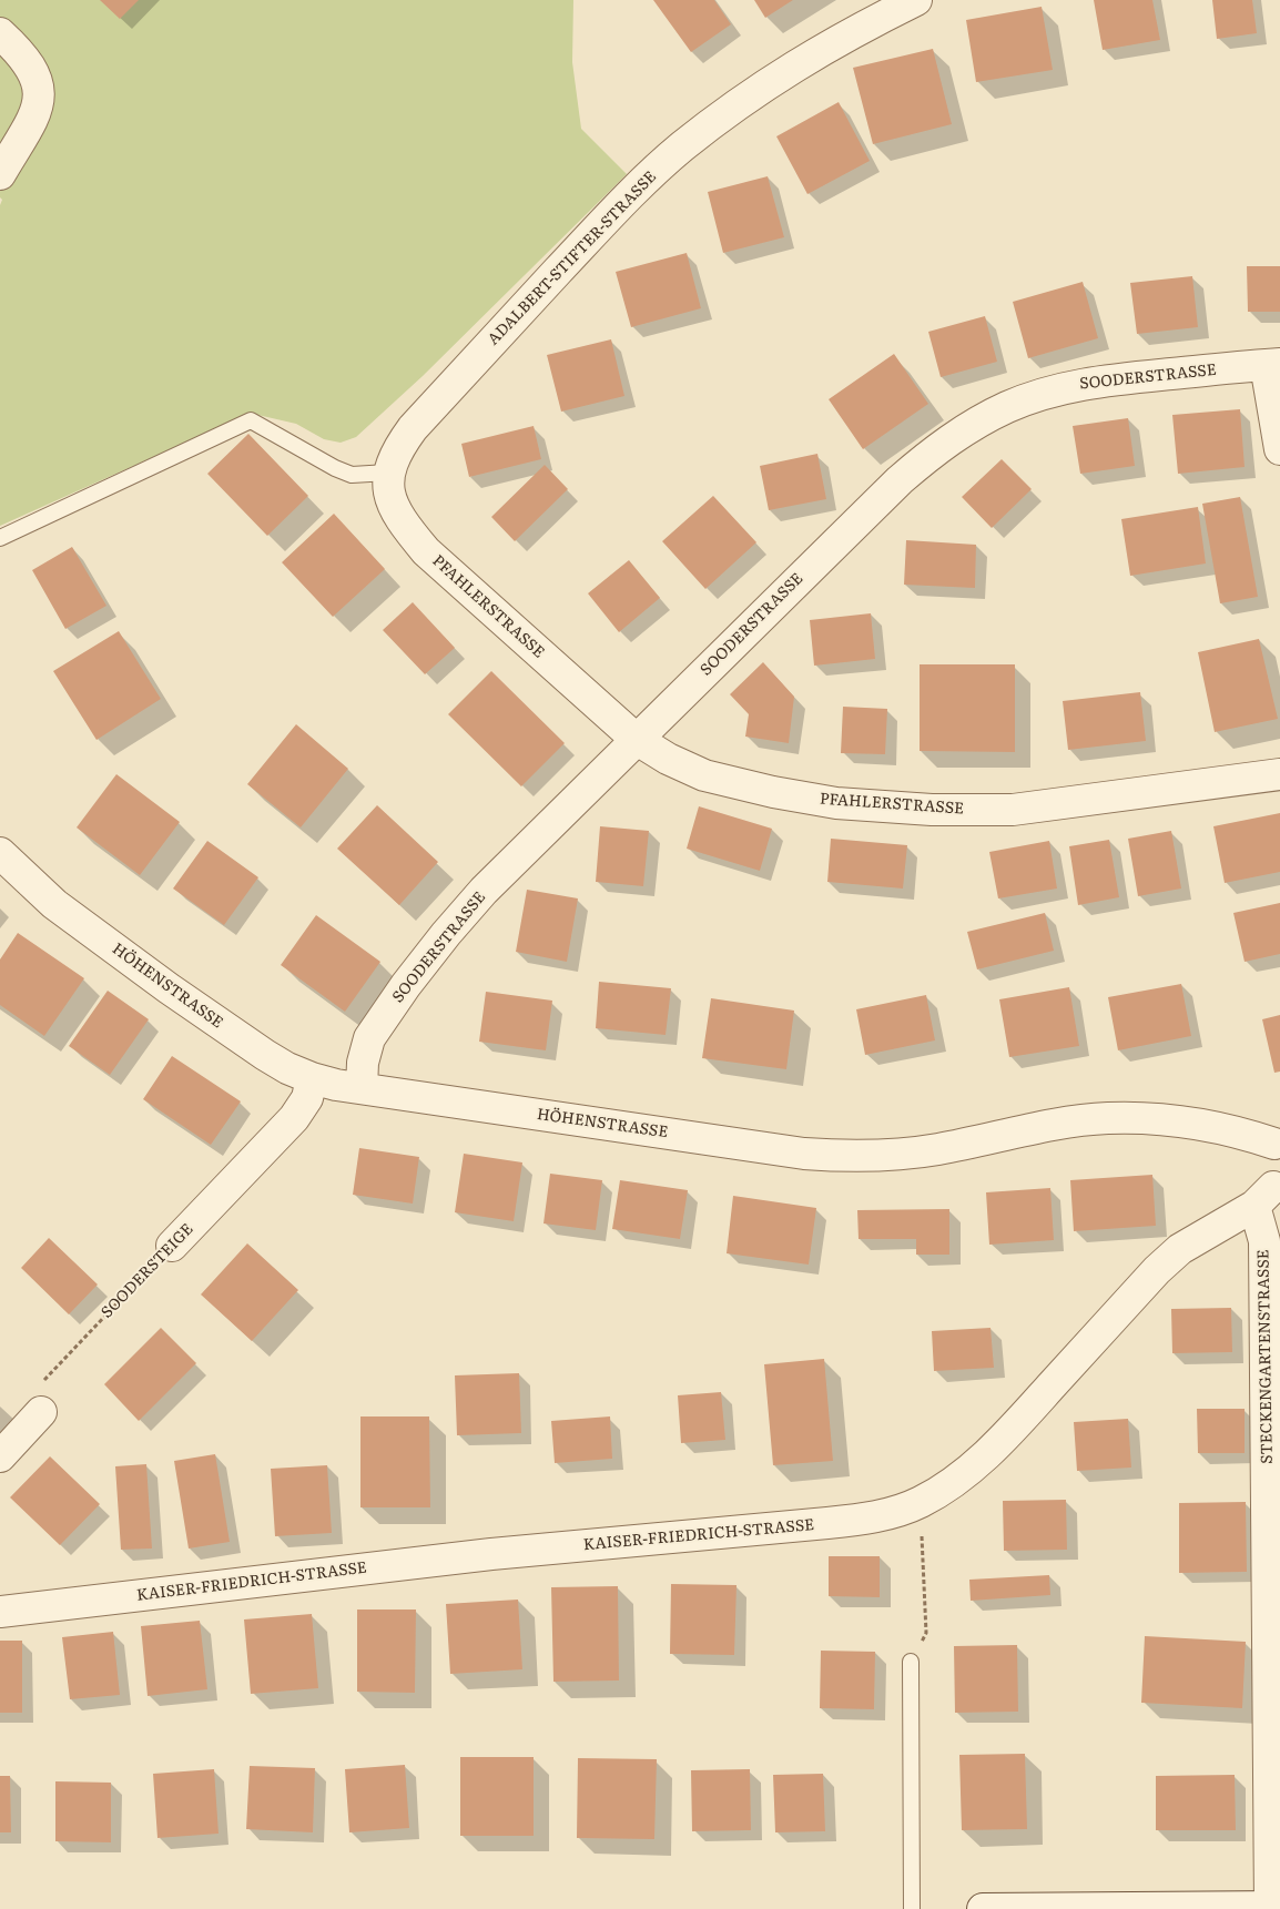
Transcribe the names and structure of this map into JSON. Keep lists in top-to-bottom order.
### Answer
{
  "streets": {
    "street": [
      "ADALBERT-STIFTER-STRASSE",
      "SOODERSTRASSE",
      "PFAHLERSTRASSE",
      "HÖHENSTRASSE",
      "SOODERSTEIGE",
      "STECKENGARTENSTRASSE",
      "KAISER-FRIEDRICH-STRASSE"
    ]
  },
  "crossings": [
    ["ADALBERT-STIFTER-STRASSE", "PFAHLERSTRASSE"],
    ["SOODERSTRASSE", "PFAHLERSTRASSE"],
    ["SOODERSTRASSE", "HÖHENSTRASSE"],
    ["HÖHENSTRASSE", "SOODERSTEIGE"],
    ["HÖHENSTRASSE", "STECKENGARTENSTRASSE"],
    ["STECKENGARTENSTRASSE", "KAISER-FRIEDRICH-STRASSE"]
  ]
}
